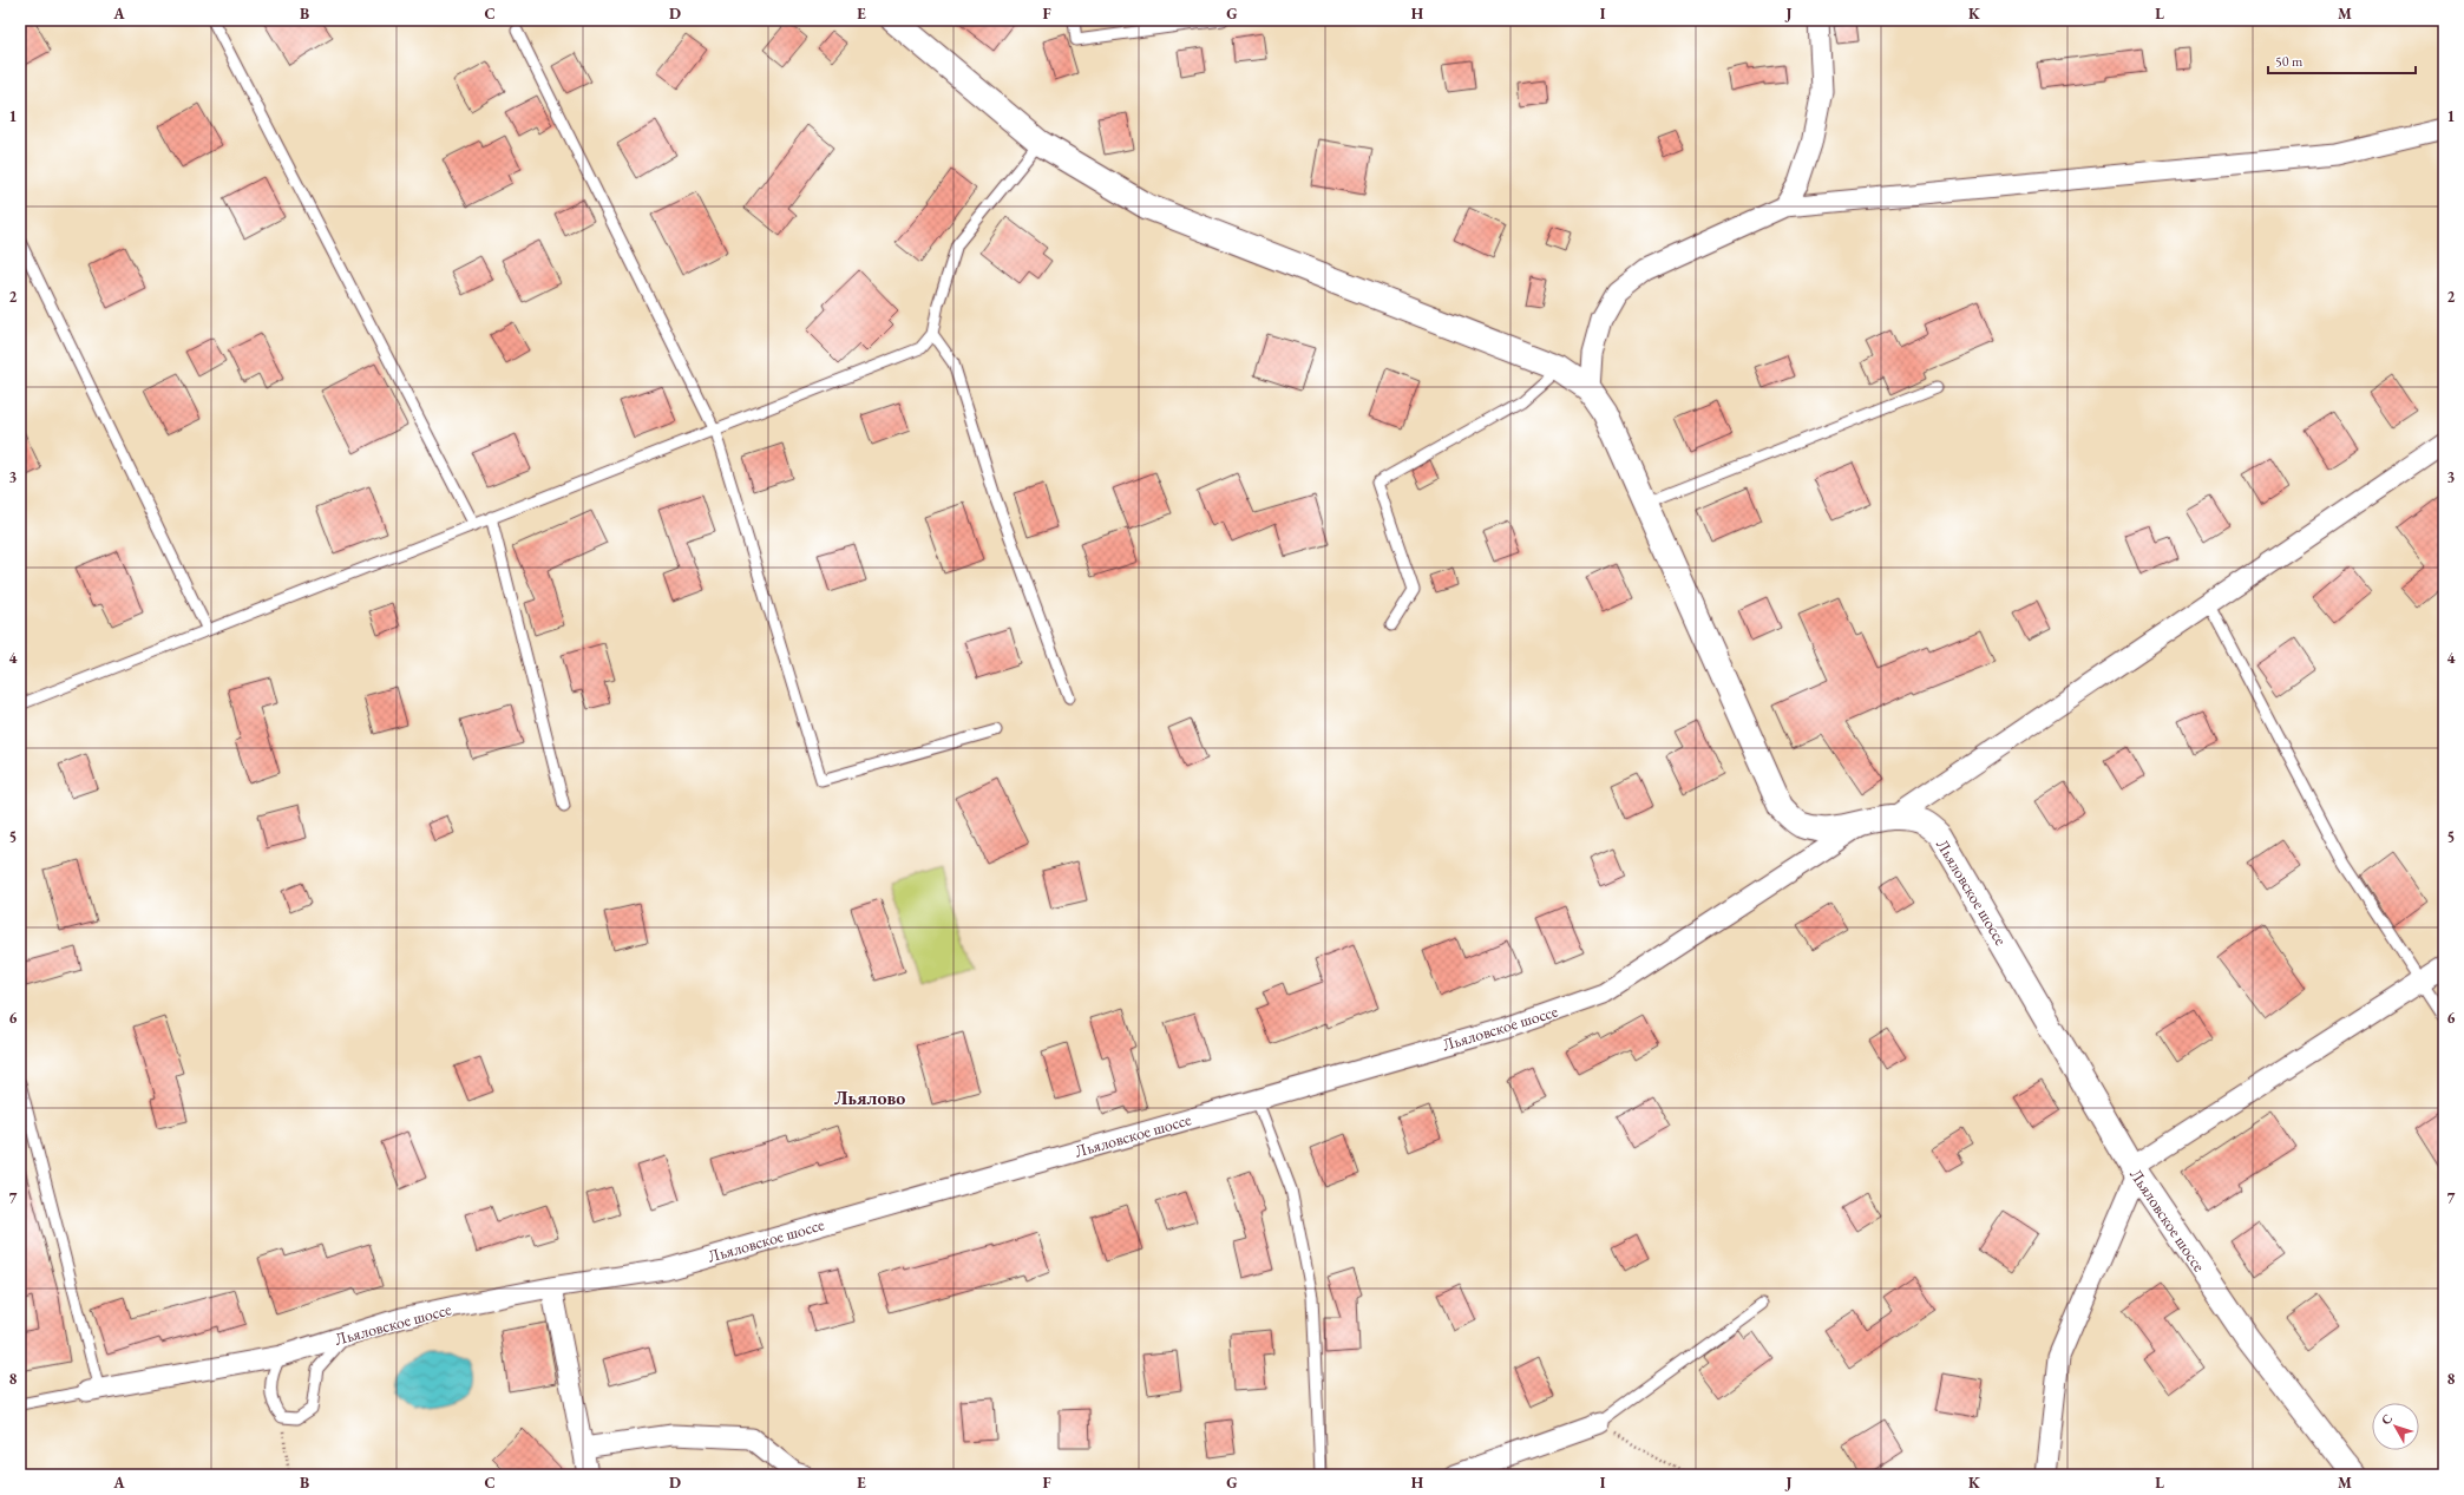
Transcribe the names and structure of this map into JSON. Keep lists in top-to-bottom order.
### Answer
{
  "streets": {
    "street": ["Льяловское шоссе"]
  },
  "districts": ["Льялово"],
  "scale_bar": "50 m",
  "north": "top left",
  "grid": {
    "columns": [
      "A",
      "B",
      "C",
      "D",
      "E",
      "F",
      "G",
      "H",
      "I",
      "J",
      "K",
      "L",
      "M"
    ],
    "rows": [
      "1",
      "2",
      "3",
      "4",
      "5",
      "6",
      "7",
      "8"
    ]
  }
}
